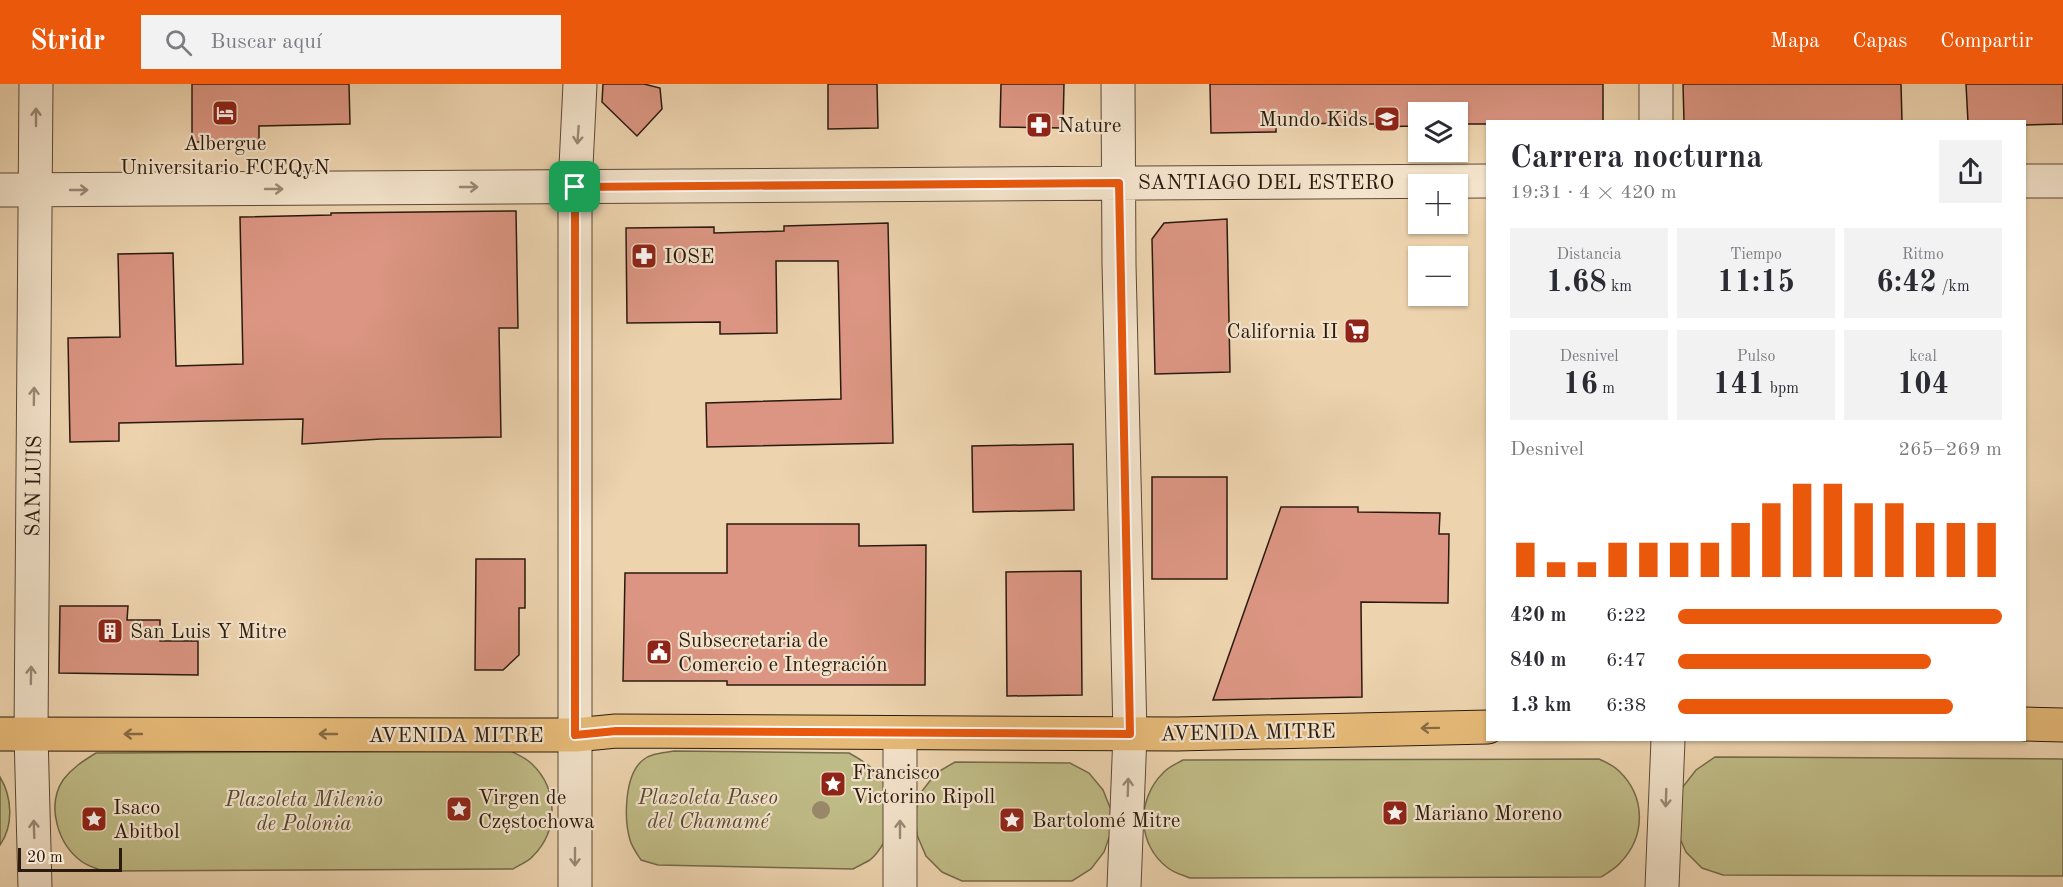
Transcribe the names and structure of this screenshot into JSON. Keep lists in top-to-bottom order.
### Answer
{
  "streets": {
    "main road": ["AVENIDA MITRE"],
    "street": ["SANTIAGO DEL ESTERO", "SAN LUIS"]
  },
  "crossings": [
    ["SANTIAGO DEL ESTERO", "SAN LUIS"],
    ["SAN LUIS", "AVENIDA MITRE"]
  ],
  "one_way": ["SANTIAGO DEL ESTERO", "SAN LUIS", "AVENIDA MITRE"],
  "parks": ["Plazoleta Paseo del Chamamé", "Plazoleta Milenio de Polonia"],
  "places": {
    "hotel": ["Albergue Universitario FCEQyN"],
    "school or university": ["Mundo Kids"],
    "pharmacy": ["Nature", "IOSE"],
    "supermarket": ["California II"],
    "building": ["San Luis Y Mitre"],
    "public building": ["Subsecretaria de Comercio e Integración"],
    "place": [
      "Francisco Victorino Ripoll",
      "Virgen de Częstochowa",
      "Mariano Moreno",
      "Isaco Abitbol",
      "Bartolomé Mitre"
    ]
  },
  "scale_bar": "20 m",
  "page": {
    "header": "Stridr",
    "search": "Buscar aquí",
    "nav": ["Mapa", "Capas", "Compartir"],
    "map_buttons": ["+", "−"],
    "heading": ["Carrera nocturna", "19:31 · 4 × 420 m"],
    "stats": [
      ["Distancia", "1.68 km"],
      ["Tiempo", "11:15"],
      ["Ritmo", "6:42 /km"],
      ["Desnivel", "16 m"],
      ["Pulso", "141 bpm"],
      ["kcal", "104"]
    ],
    "chart": ["Desnivel", "265–269 m"],
    "list": [
      {
        "name": "420 m",
        "note": "6:22"
      },
      {
        "name": "840 m",
        "note": "6:47"
      },
      {
        "name": "1.3 km",
        "note": "6:38"
      }
    ],
    "scale": "20 m"
  }
}
